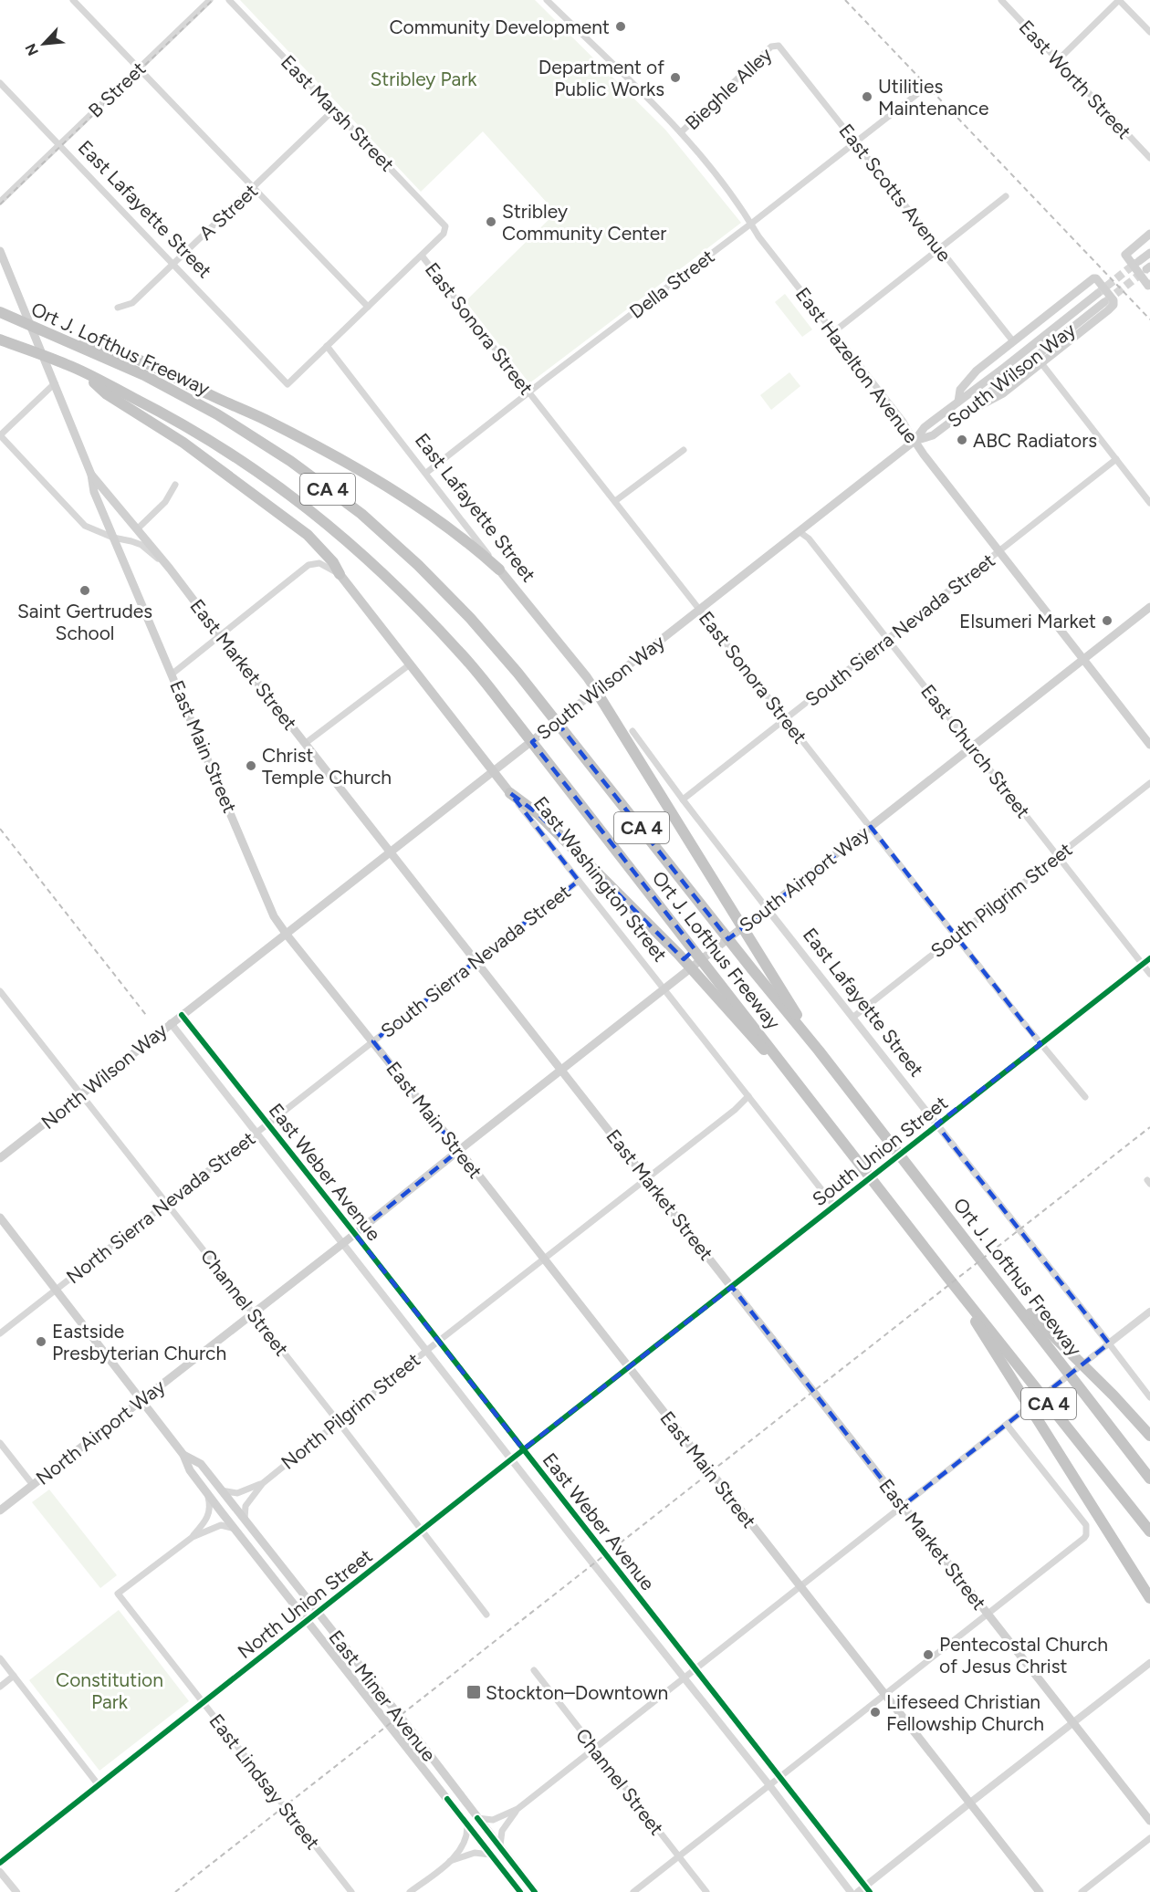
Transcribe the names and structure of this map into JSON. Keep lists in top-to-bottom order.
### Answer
{
  "streets": {
    "highway": ["Ort J. Lofthus Freeway", "CA 4"],
    "main road": [
      "East Lafayette Street",
      "East Hazelton Avenue",
      "South Wilson Way",
      "East Market Street",
      "East Main Street",
      "East Washington Street",
      "South Airport Way",
      "North Wilson Way",
      "North Airport Way",
      "East Miner Avenue"
    ],
    "street": [
      "East Worth Street",
      "Bieghle Alley",
      "B Street",
      "East Marsh Street",
      "East Scotts Avenue",
      "A Street",
      "Della Street",
      "East Sonora Street",
      "South Sierra Nevada Street",
      "East Church Street",
      "South Pilgrim Street",
      "South Union Street",
      "East Weber Avenue",
      "North Sierra Nevada Street",
      "Channel Street",
      "North Pilgrim Street",
      "North Union Street",
      "East Lindsay Street"
    ]
  },
  "crossings": [
    ["Bieghle Alley", "East Scotts Avenue"],
    ["Bieghle Alley", "East Hazelton Avenue"],
    ["B Street", "East Lafayette Street"],
    ["East Marsh Street", "A Street"],
    ["East Marsh Street", "East Sonora Street"],
    ["East Scotts Avenue", "Della Street"],
    ["East Lafayette Street", "A Street"],
    ["East Lafayette Street", "Della Street"],
    ["East Lafayette Street", "South Wilson Way"],
    ["East Lafayette Street", "South Sierra Nevada Street"],
    ["East Lafayette Street", "South Airport Way"],
    ["East Lafayette Street", "South Pilgrim Street"],
    ["East Lafayette Street", "South Union Street"],
    ["Della Street", "East Sonora Street"],
    ["Della Street", "East Hazelton Avenue"],
    ["East Sonora Street", "South Wilson Way"],
    ["East Sonora Street", "South Sierra Nevada Street"],
    ["East Sonora Street", "South Airport Way"],
    ["East Sonora Street", "South Pilgrim Street"],
    ["East Sonora Street", "South Union Street"],
    ["Ort J. Lofthus Freeway", "CA 4"],
    ["East Hazelton Avenue", "South Wilson Way"],
    ["East Hazelton Avenue", "South Sierra Nevada Street"],
    ["East Hazelton Avenue", "South Airport Way"],
    ["South Wilson Way", "East Market Street"],
    ["South Wilson Way", "East Main Street"],
    ["South Wilson Way", "East Church Street"],
    ["South Wilson Way", "East Washington Street"],
    ["South Wilson Way", "North Wilson Way"],
    ["South Sierra Nevada Street", "East Market Street"],
    ["South Sierra Nevada Street", "East Main Street"],
    ["South Sierra Nevada Street", "East Church Street"],
    ["South Sierra Nevada Street", "East Washington Street"],
    ["South Sierra Nevada Street", "North Sierra Nevada Street"],
    ["East Market Street", "East Main Street"],
    ["East Market Street", "South Airport Way"],
    ["East Market Street", "South Union Street"],
    ["East Main Street", "South Airport Way"],
    ["East Main Street", "North Wilson Way"],
    ["East Main Street", "South Union Street"],
    ["East Main Street", "North Sierra Nevada Street"],
    ["East Main Street", "North Pilgrim Street"],
    ["East Main Street", "North Airport Way"],
    ["East Main Street", "North Union Street"],
    ["East Church Street", "South Airport Way"],
    ["East Church Street", "South Pilgrim Street"],
    ["East Church Street", "South Union Street"],
    ["East Washington Street", "South Airport Way"],
    ["East Washington Street", "South Union Street"],
    ["South Airport Way", "North Airport Way"],
    ["North Wilson Way", "East Weber Avenue"],
    ["North Wilson Way", "Channel Street"],
    ["South Union Street", "North Union Street"],
    ["East Weber Avenue", "North Sierra Nevada Street"],
    ["East Weber Avenue", "North Pilgrim Street"],
    ["East Weber Avenue", "North Airport Way"],
    ["East Weber Avenue", "North Union Street"],
    ["North Sierra Nevada Street", "Channel Street"],
    ["North Sierra Nevada Street", "East Miner Avenue"],
    ["Channel Street", "North Pilgrim Street"],
    ["Channel Street", "North Airport Way"],
    ["Channel Street", "North Union Street"],
    ["North Pilgrim Street", "East Miner Avenue"],
    ["North Airport Way", "East Miner Avenue"],
    ["North Union Street", "East Lindsay Street"]
  ],
  "parks": ["Stribley Park", "Constitution Park"],
  "places": {
    "other": [
      "Community Development",
      "Department of Public Works",
      "Utilities Maintenance",
      "Stribley Community Center",
      "ABC Radiators",
      "Saint Gertrudes School",
      "Elsumeri Market",
      "Christ Temple Church",
      "Eastside Presbyterian Church",
      "Pentecostal Church of Jesus Christ",
      "Lifeseed Christian Fellowship Church"
    ],
    "transit": ["Stockton–Downtown"]
  },
  "north": "bottom left"
}
